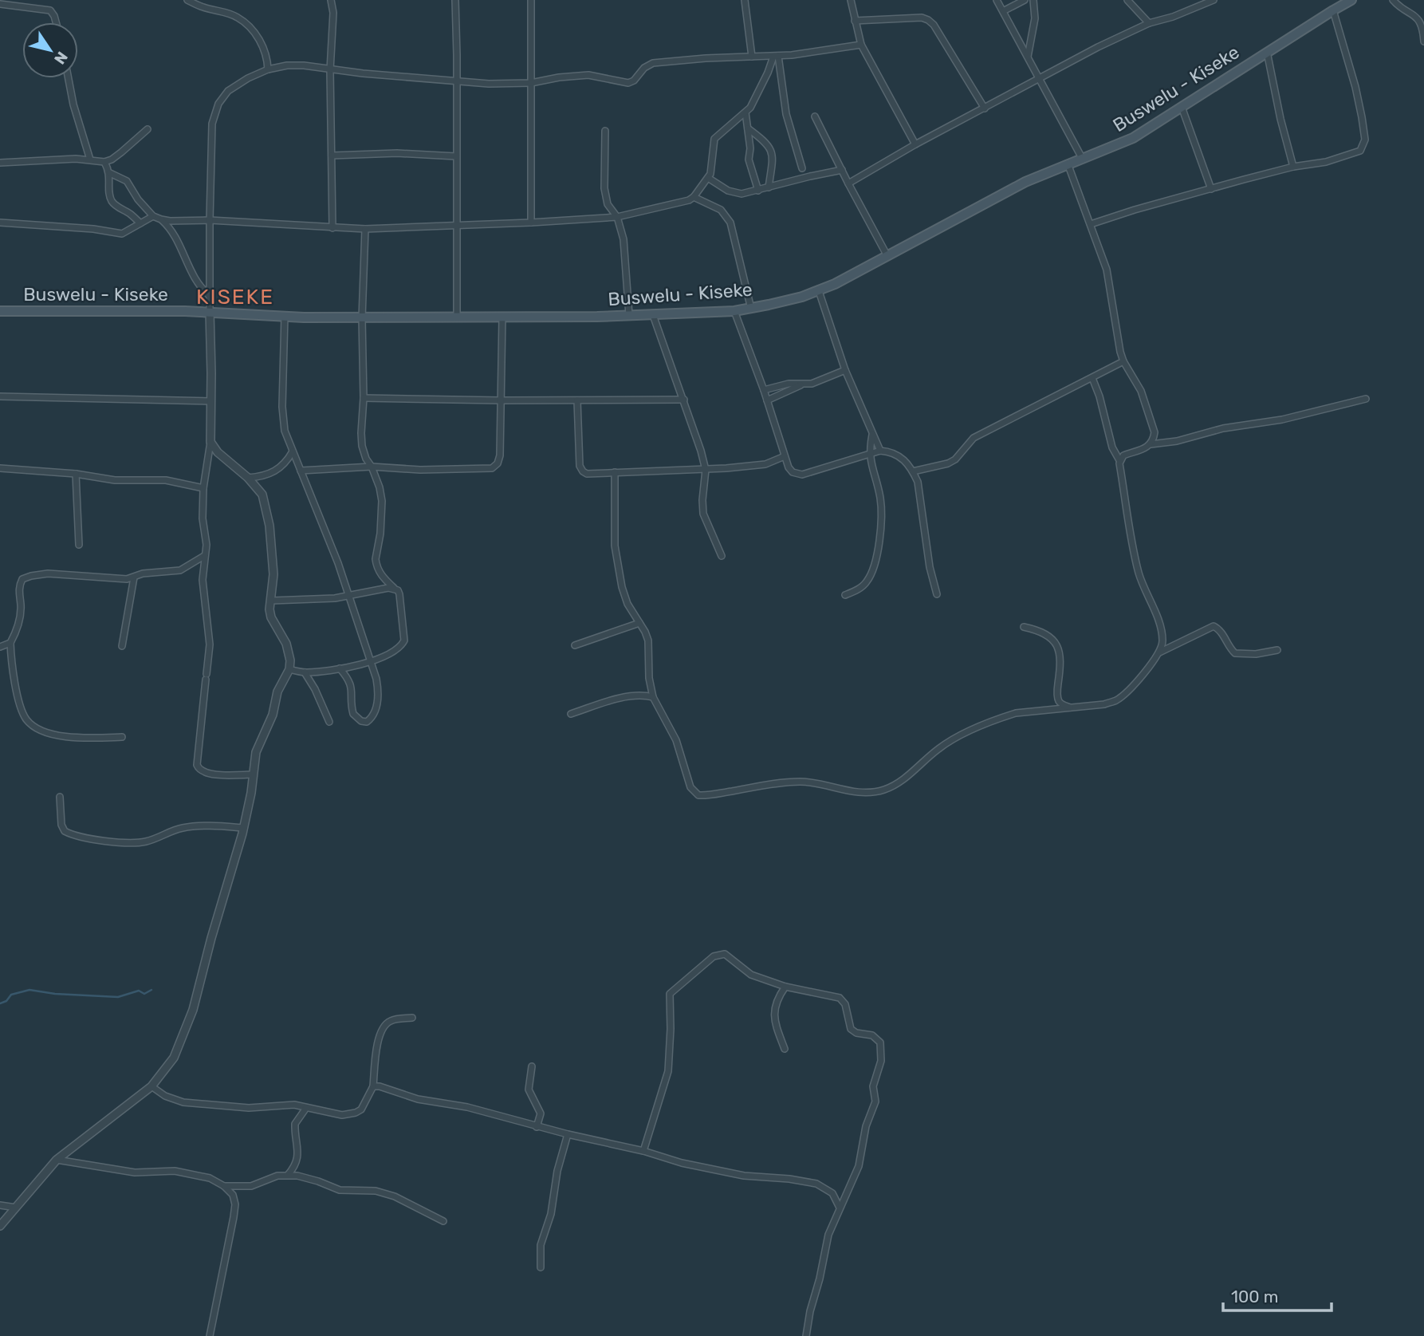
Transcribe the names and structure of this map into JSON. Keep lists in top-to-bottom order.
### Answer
{
  "streets": {
    "main road": ["Buswelu - Kiseke"]
  },
  "districts": ["KISEKE"],
  "scale_bar": "100 m",
  "north": "bottom right"
}
